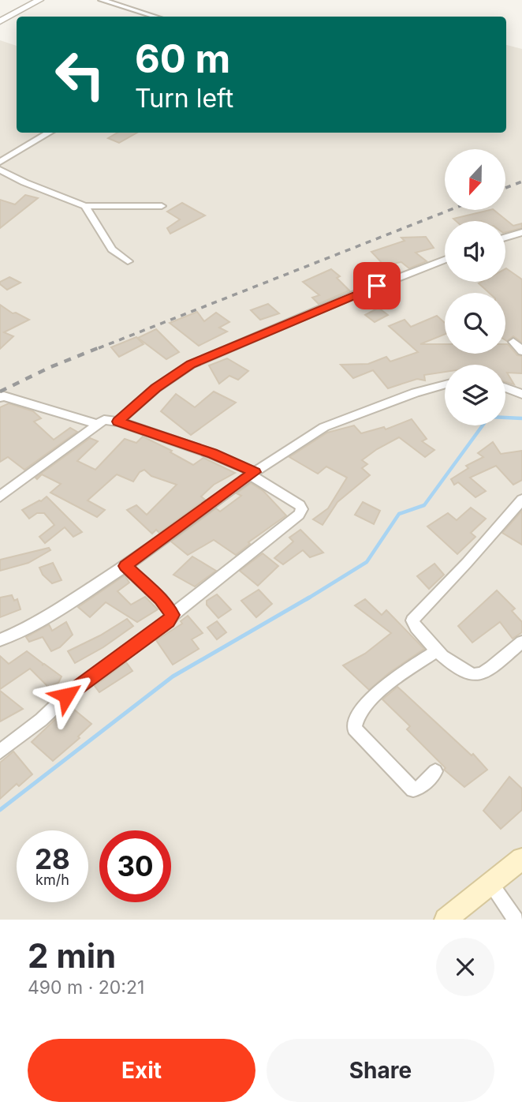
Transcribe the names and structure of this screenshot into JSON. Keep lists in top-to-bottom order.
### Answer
{
  "north": "bottom",
  "page": {
    "turn": ["60 m", "Turn left"],
    "speed": "28 km/h",
    "limit": "30",
    "heading": ["2 min", "490 m · 20:21"],
    "buttons": ["Exit", "Share"]
  }
}
